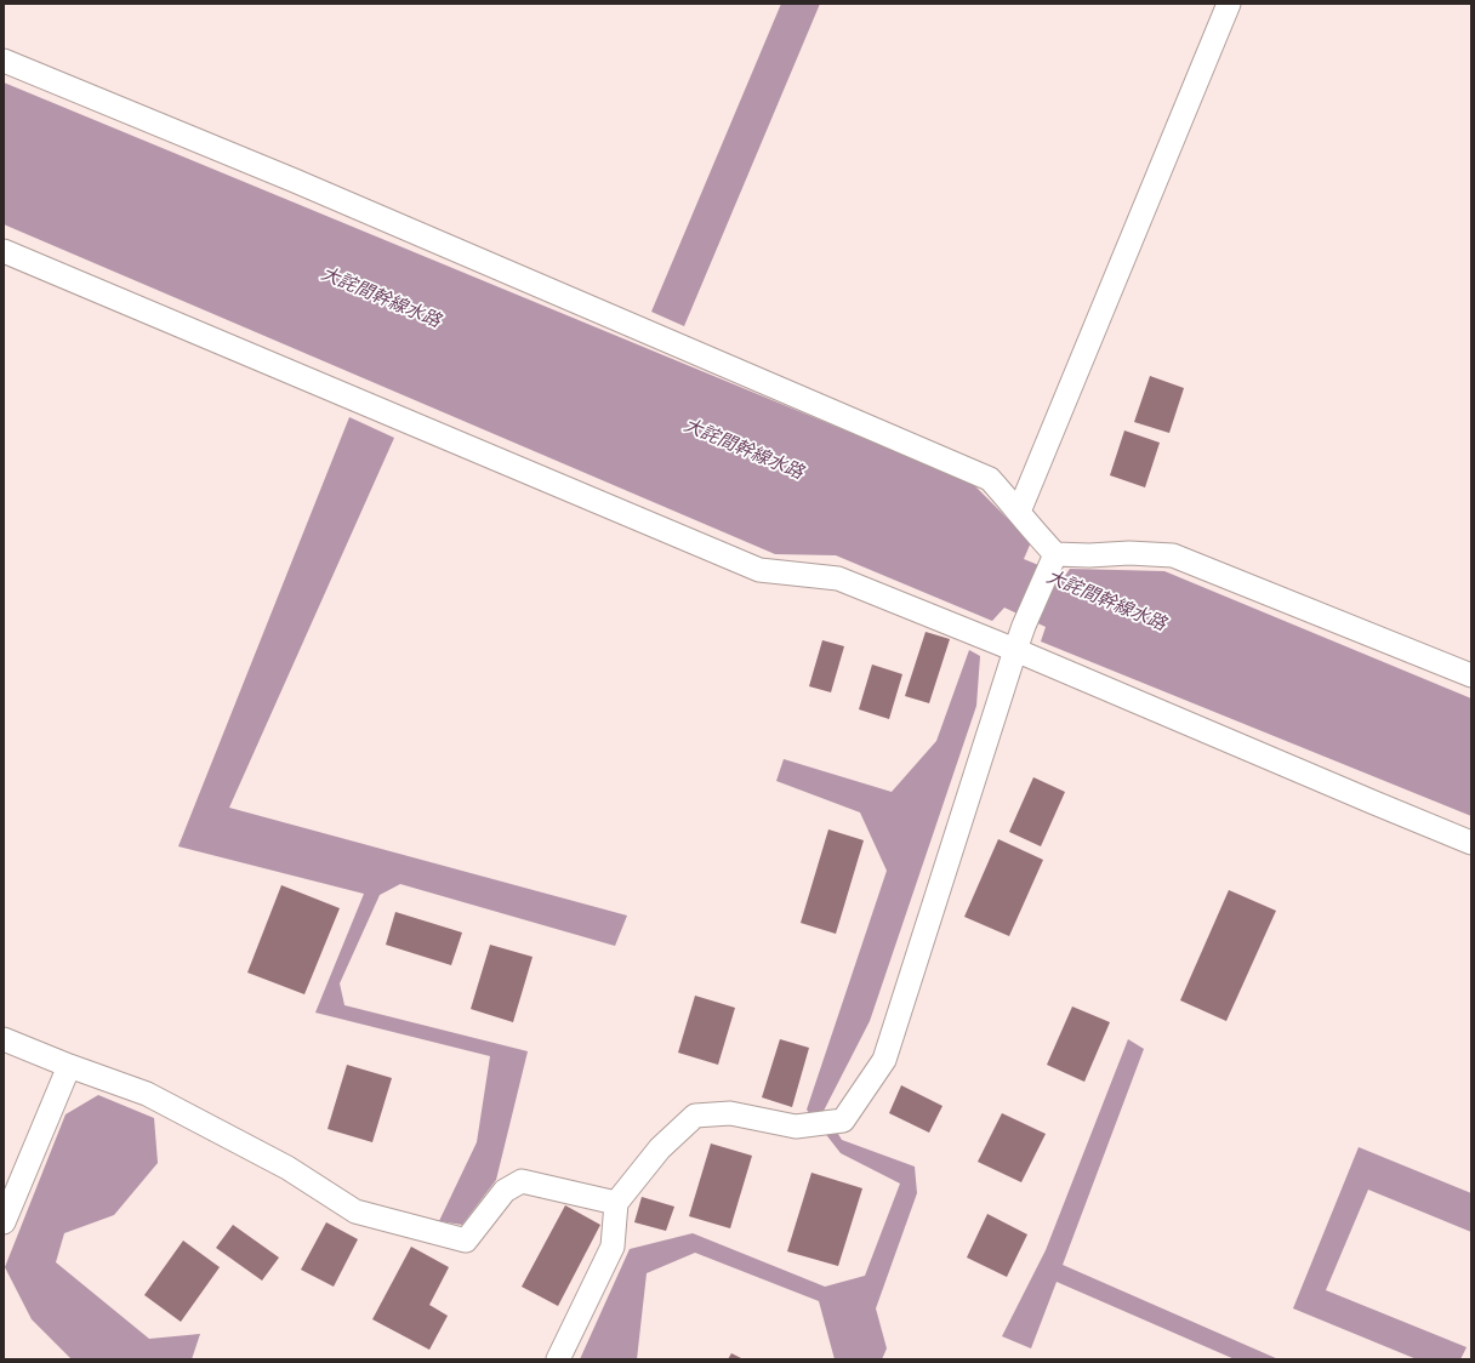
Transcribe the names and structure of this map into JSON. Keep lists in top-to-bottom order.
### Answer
{
  "water": ["大詫間幹線水路"]
}
